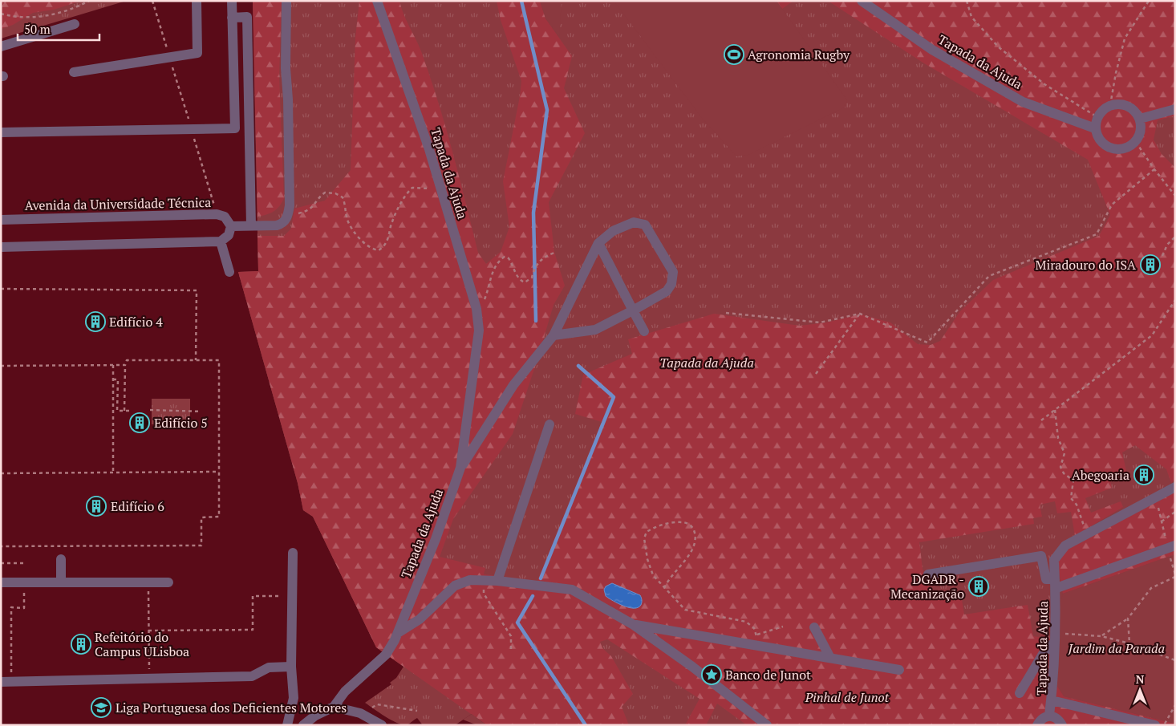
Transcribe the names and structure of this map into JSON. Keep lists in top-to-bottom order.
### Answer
{
  "streets": {
    "street": ["Tapada da Ajuda", "Avenida da Universidade Técnica"]
  },
  "parks": ["Tapada da Ajuda", "Jardim da Parada", "Pinhal de Junot"],
  "places": {
    "sports": ["Agronomia Rugby"],
    "building": [
      "Miradouro do ISA",
      "Edifício 4",
      "Edifício 5",
      "Abegoaria",
      "Edifício 6",
      "DGADR - Mecanização",
      "Refeitório do Campus ULisboa"
    ],
    "place": ["Banco de Junot"],
    "school or university": ["Liga Portuguesa dos Deficientes Motores"]
  },
  "scale_bar": "50 m",
  "north": "top"
}
